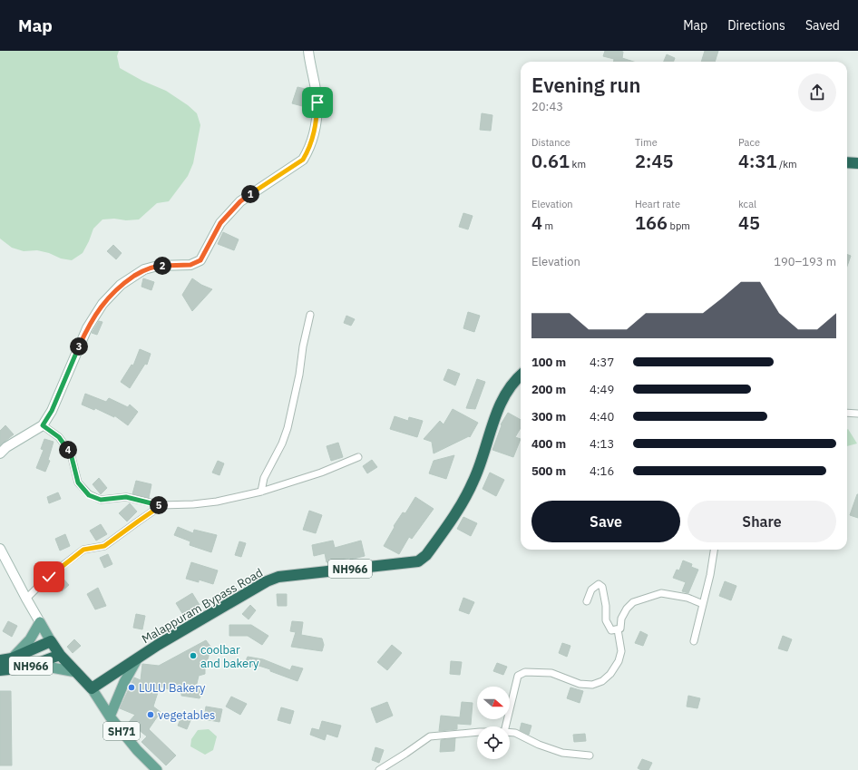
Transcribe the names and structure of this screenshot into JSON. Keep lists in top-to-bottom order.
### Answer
{
  "streets": {
    "highway": ["NH966", "Malappuram Bypass Road"],
    "main road": ["SH71"]
  },
  "crossings": [
    ["NH966", "Malappuram Bypass Road"],
    ["NH966", "SH71"],
    ["Malappuram Bypass Road", "SH71"]
  ],
  "places": ["coolbar and bakery", "LULU Bakery", "vegetables"],
  "north": "right",
  "page": {
    "header": "Map",
    "nav": ["Map", "Directions", "Saved"],
    "heading": ["Evening run", "20:43"],
    "stats": [
      ["Distance", "0.61 km"],
      ["Time", "2:45"],
      ["Pace", "4:31 /km"],
      ["Elevation", "4 m"],
      ["Heart rate", "166 bpm"],
      ["kcal", "45"]
    ],
    "pins": [
      "1",
      "2",
      "3",
      "4",
      "5"
    ],
    "chart": ["Elevation", "190–193 m"],
    "list": [
      {
        "name": "100 m",
        "note": "4:37"
      },
      {
        "name": "200 m",
        "note": "4:49"
      },
      {
        "name": "300 m",
        "note": "4:40"
      },
      {
        "name": "400 m",
        "note": "4:13"
      },
      {
        "name": "500 m",
        "note": "4:16"
      }
    ],
    "buttons": ["Save", "Share"]
  }
}
